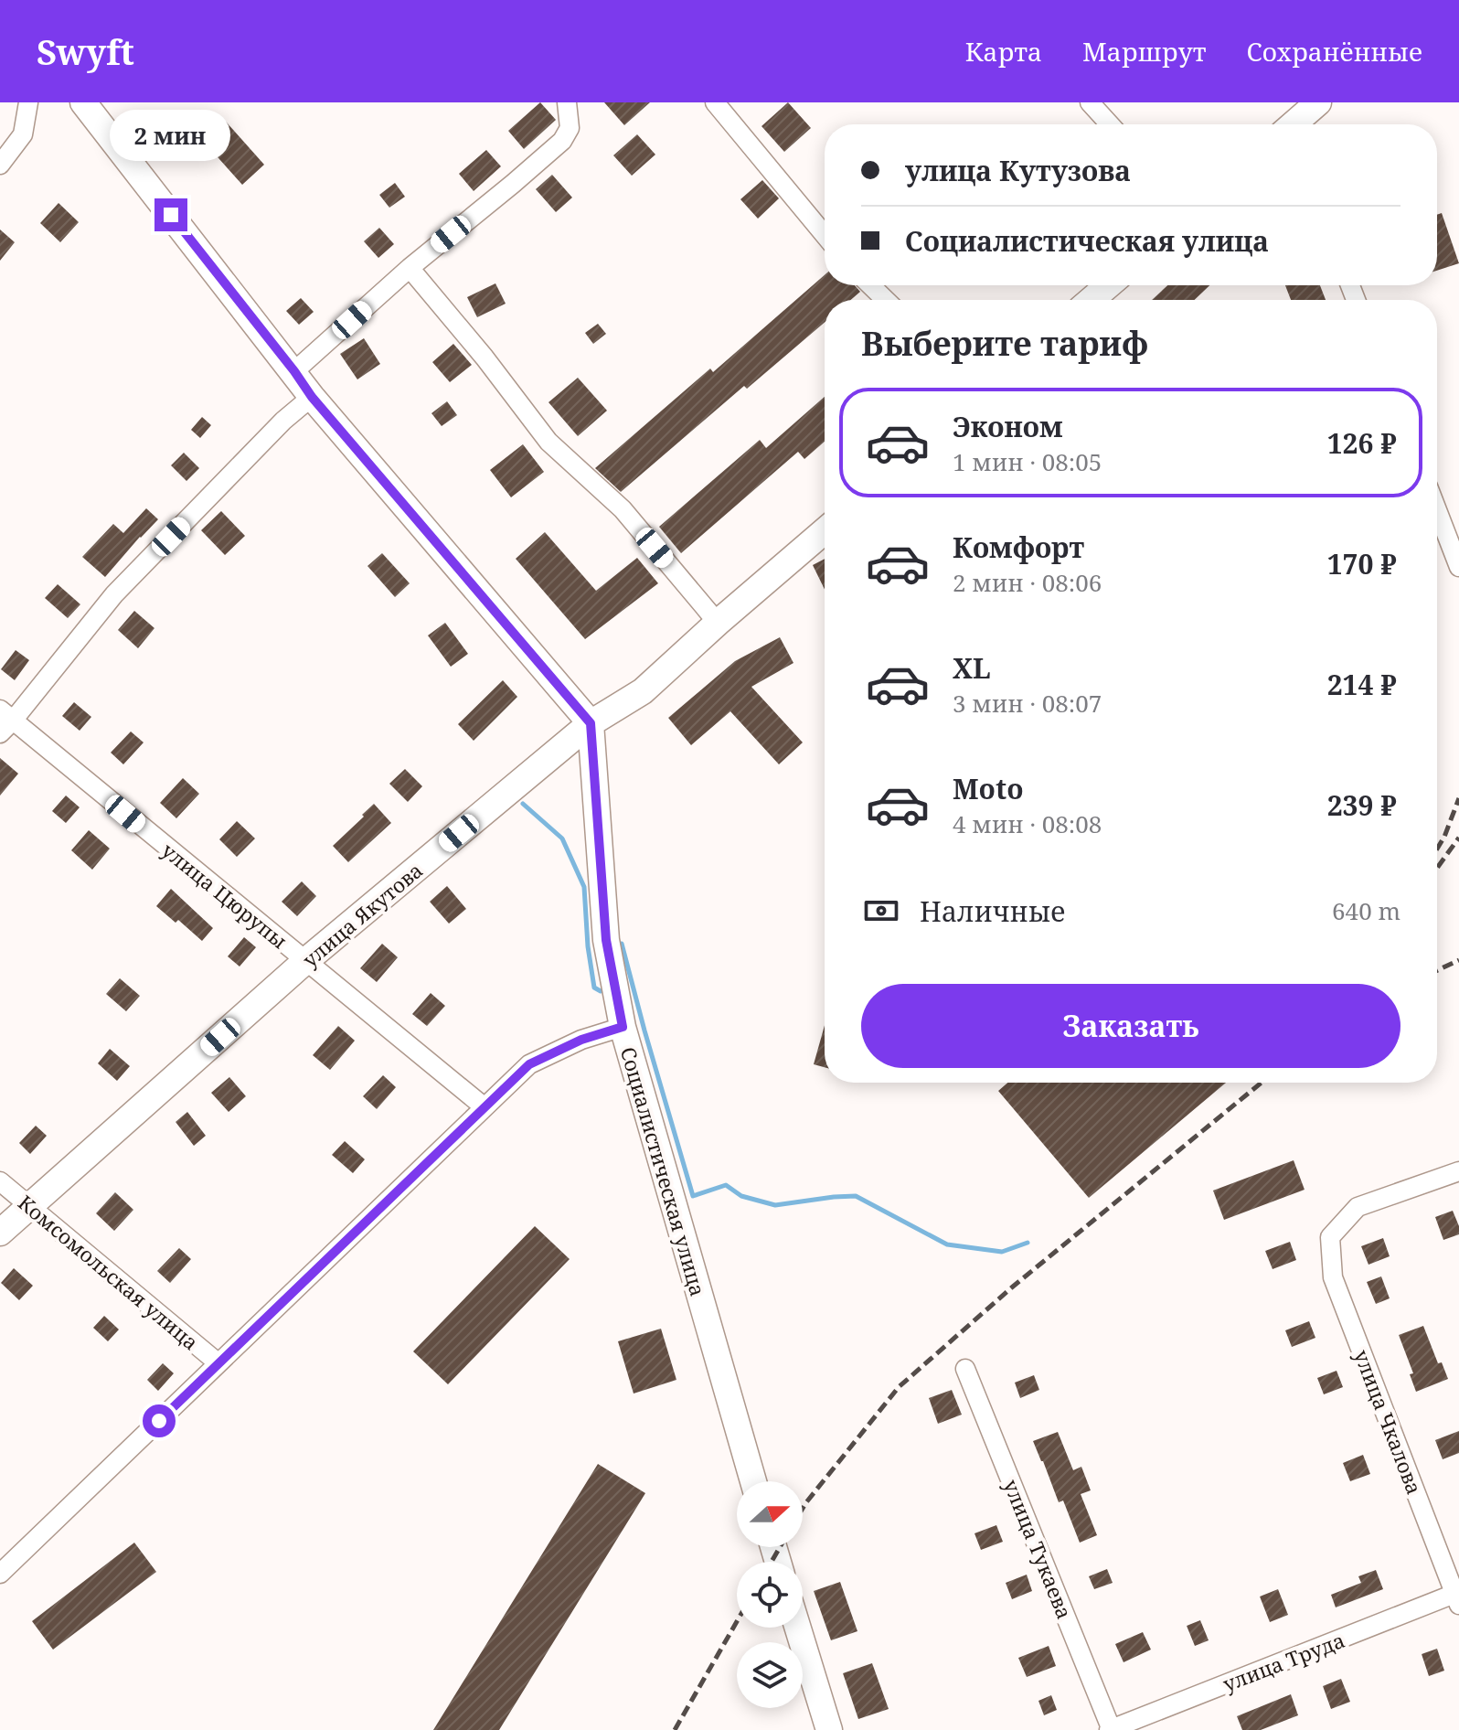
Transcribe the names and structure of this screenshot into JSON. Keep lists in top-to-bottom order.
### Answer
{
  "streets": {
    "street": [
      "улица Цюрупы",
      "улица Якутова",
      "Социалистическая улица",
      "Комсомольская улица",
      "улица Чкалова",
      "улица Тукаева",
      "улица Труда"
    ]
  },
  "crossings": [
    ["улица Цюрупы", "улица Якутова"],
    ["улица Якутова", "Социалистическая улица"],
    ["улица Якутова", "Комсомольская улица"],
    ["улица Чкалова", "улица Труда"],
    ["улица Тукаева", "улица Труда"]
  ],
  "north": "right",
  "page": {
    "header": "Swyft",
    "nav": ["Карта", "Маршрут", "Сохранённые"],
    "bubble": "2 мин",
    "banner": ["улица Кутузова", "Социалистическая улица"],
    "heading": "Выберите тариф",
    "list": [
      {
        "name": "Эконом",
        "note": "1 мин · 08:05",
        "value": "126 ₽"
      },
      {
        "name": "Комфорт",
        "note": "2 мин · 08:06",
        "value": "170 ₽"
      },
      {
        "name": "XL",
        "note": "3 мин · 08:07",
        "value": "214 ₽"
      },
      {
        "name": "Moto",
        "note": "4 мин · 08:08",
        "value": "239 ₽"
      }
    ],
    "pay": ["Наличные", "640 m"],
    "buttons": "Заказать"
  }
}
